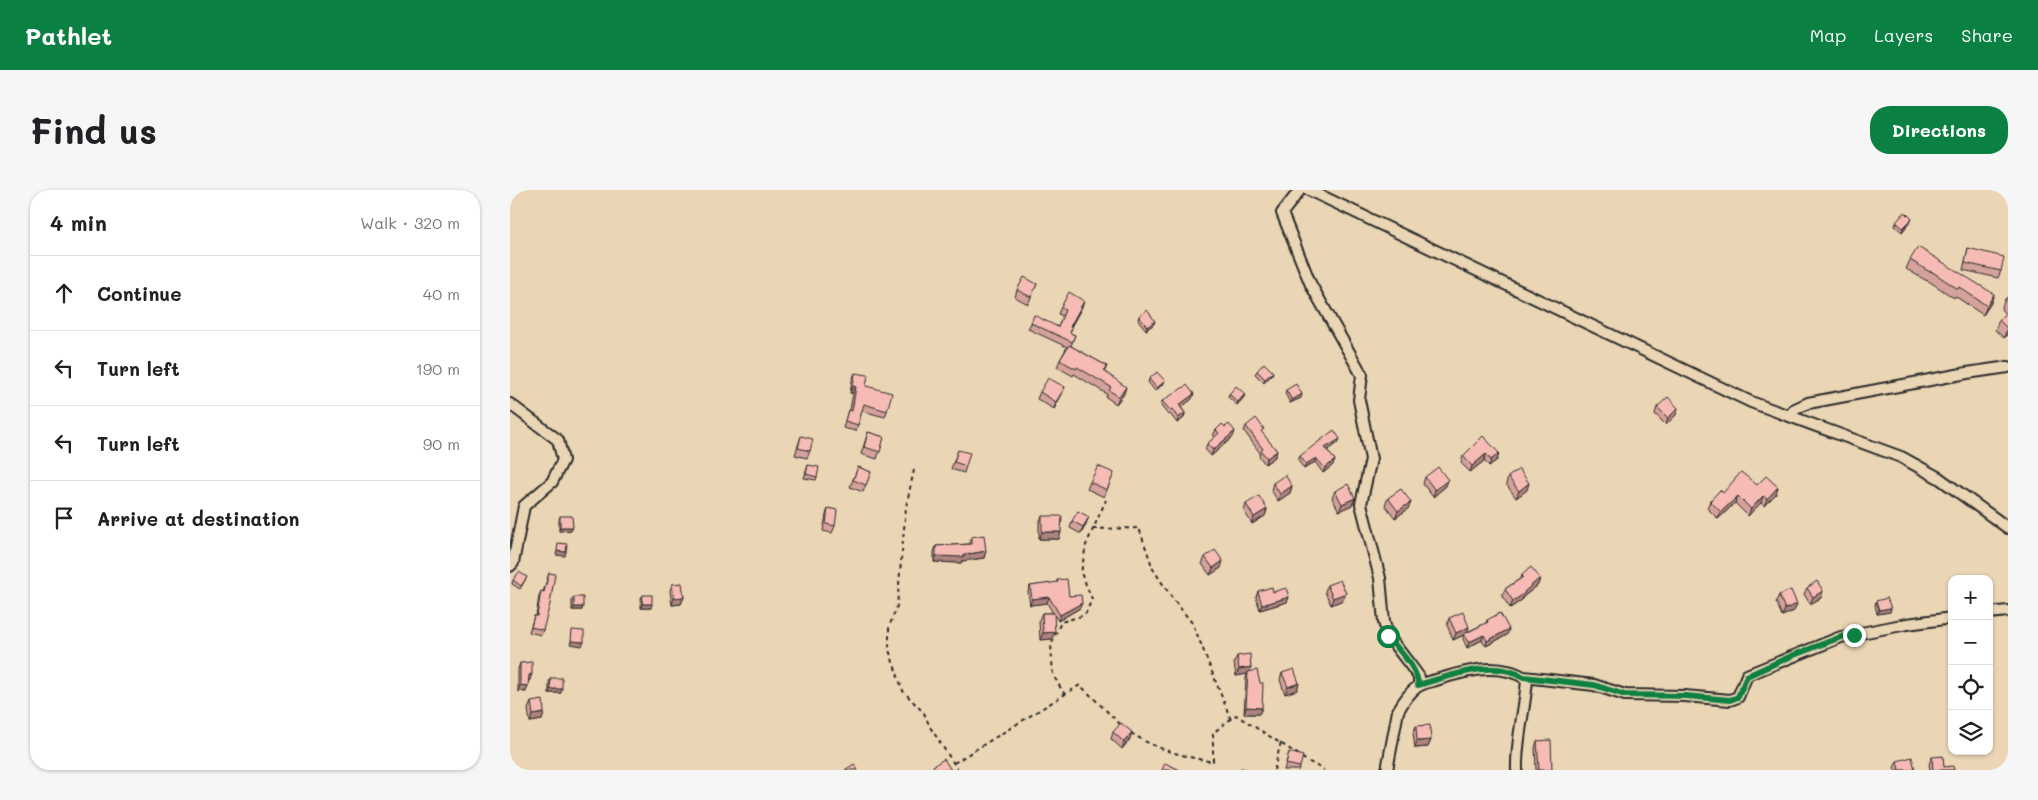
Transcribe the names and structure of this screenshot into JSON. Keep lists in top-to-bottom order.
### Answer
{
  "page": {
    "header": "Pathlet",
    "nav": ["Map", "Layers", "Share"],
    "buttons": "Directions",
    "title": "Find us",
    "heading": ["4 min", "Walk · 320 m"],
    "list": [
      ["Continue", "40 m"],
      ["Turn left", "190 m"],
      ["Turn left", "90 m"],
      "Arrive at destination"
    ],
    "map_buttons": ["+", "−"]
  }
}
